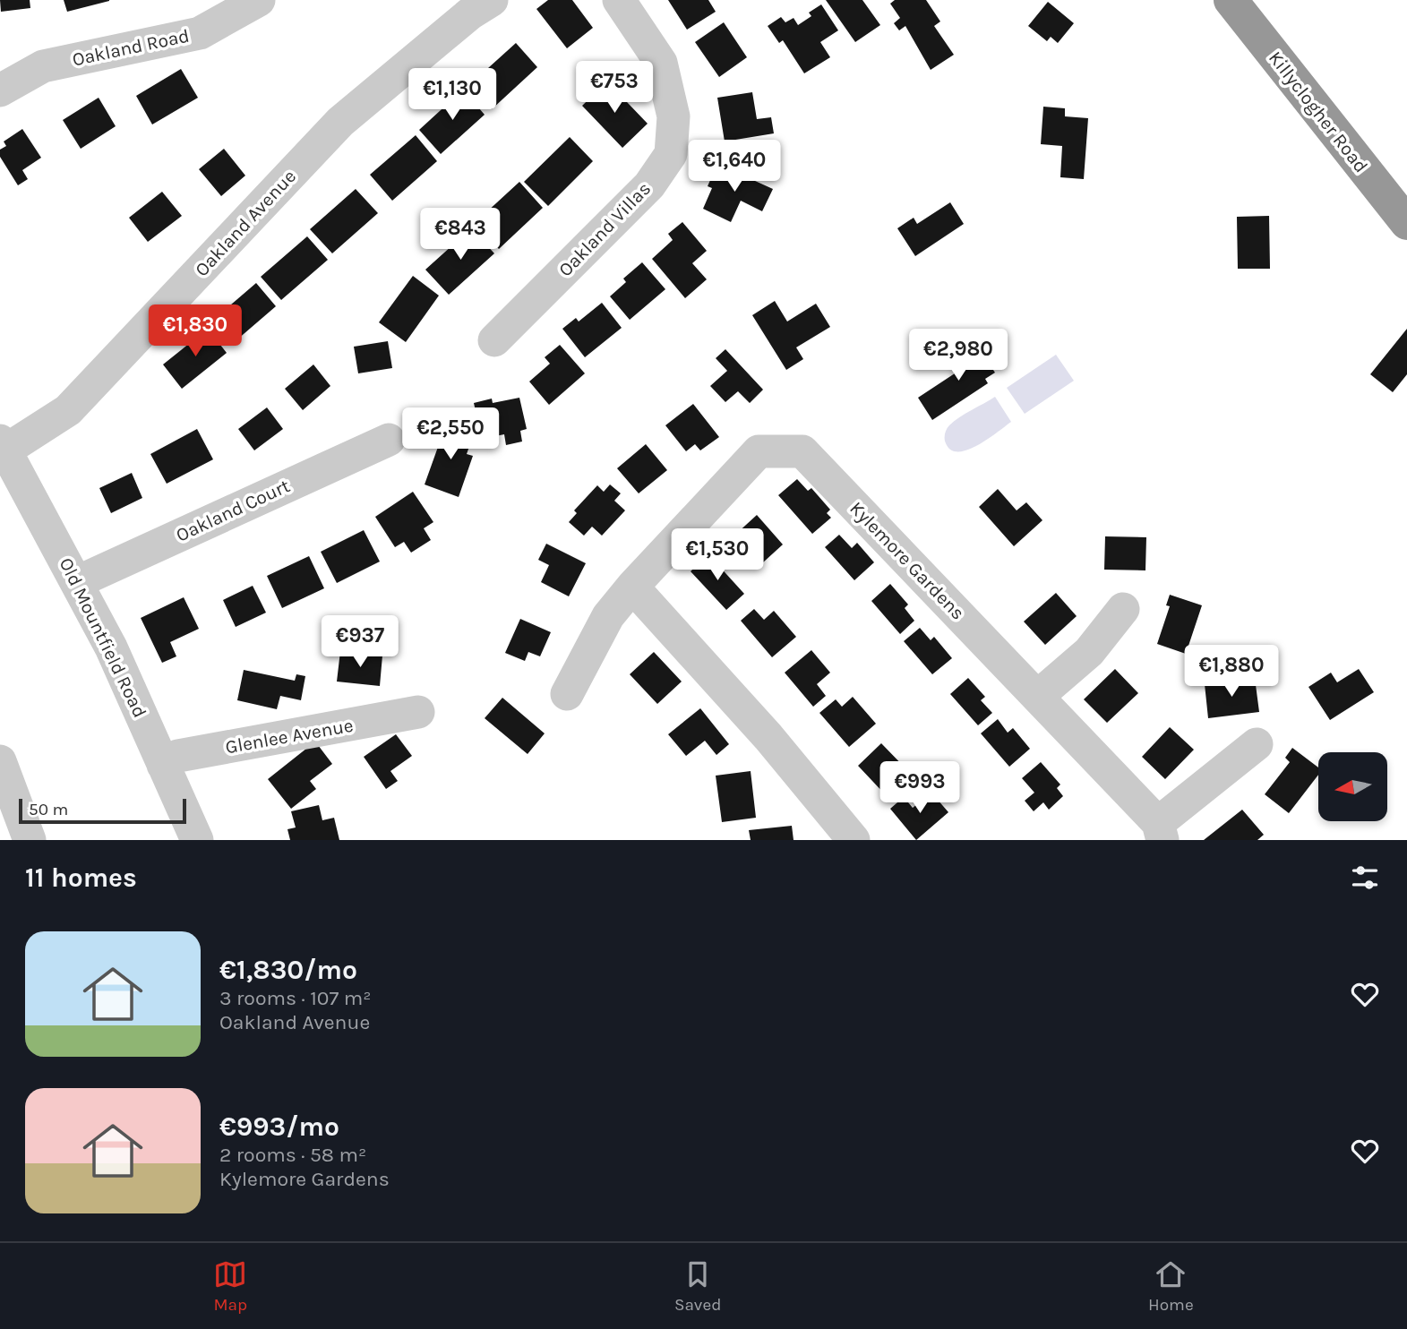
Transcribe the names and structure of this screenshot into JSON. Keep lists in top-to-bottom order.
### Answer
{
  "streets": {
    "highway": ["Killyclogher Road"],
    "street": [
      "Oakland Road",
      "Oakland Avenue",
      "Oakland Villas",
      "Oakland Court",
      "Kylemore Gardens",
      "Old Mountfield Road",
      "Glenlee Avenue"
    ]
  },
  "crossings": [
    ["Oakland Avenue", "Old Mountfield Road"],
    ["Oakland Court", "Old Mountfield Road"],
    ["Old Mountfield Road", "Glenlee Avenue"]
  ],
  "scale_bar": "50 m",
  "north": "left",
  "page": {
    "price": [
      "€753",
      "€1,130",
      "€1,640",
      "€843",
      "€1,830",
      "€2,980",
      "€2,550",
      "€1,530",
      "€937",
      "€1,880",
      "€993"
    ],
    "scale": "50 m",
    "heading": "11 homes",
    "list": [
      {
        "name": "€1,830/mo",
        "note": "3 rooms · 107 m² · Oakland Avenue"
      },
      {
        "name": "€993/mo",
        "note": "2 rooms · 58 m² · Kylemore Gardens"
      }
    ],
    "tabs": ["Map", "Saved", "Home"]
  }
}
